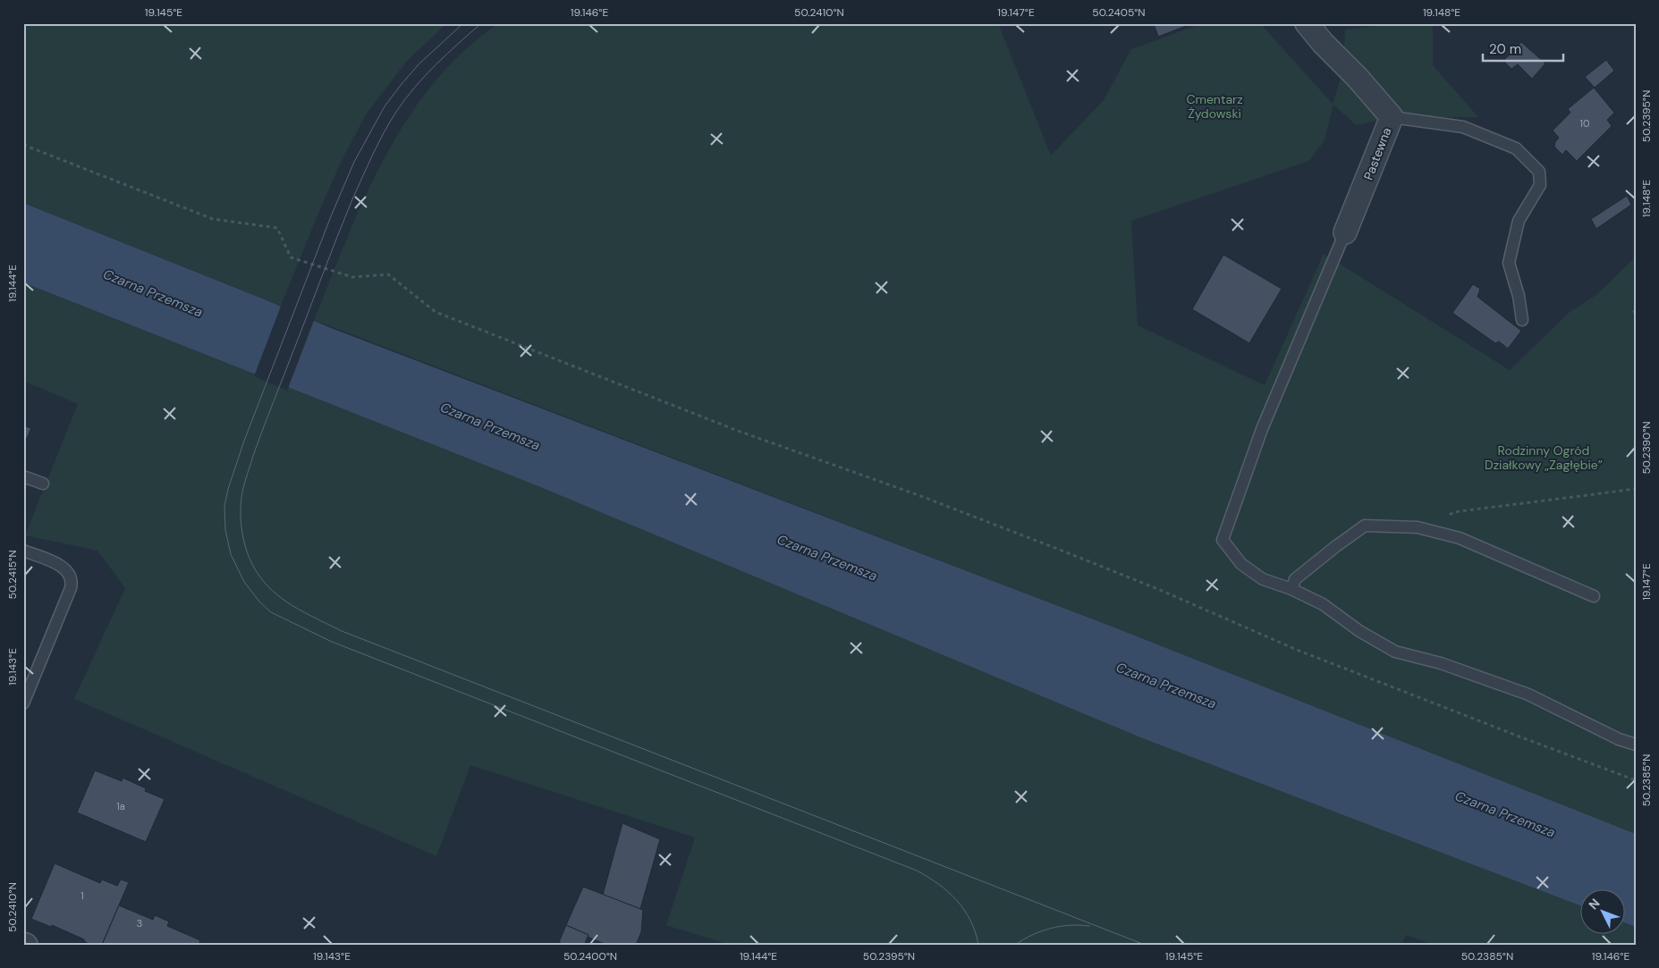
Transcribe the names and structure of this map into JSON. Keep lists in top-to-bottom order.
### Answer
{
  "streets": {
    "street": ["Pastewna"]
  },
  "water": ["Czarna Przemsza"],
  "parks": ["Cmentarz Żydowski", "Rodzinny Ogród Działkowy „Zagłębie”"],
  "house_numbers": [
    "10",
    "1a",
    "1",
    "3"
  ],
  "scale_bar": "20 m",
  "north": "top left",
  "coordinates": [
    "19.145°E",
    "19.146°E",
    "50.2410°N",
    "19.147°E",
    "50.2405°N",
    "19.148°E",
    "50.2395°N",
    "19.144°E",
    "50.2390°N",
    "50.2415°N",
    "19.143°E",
    "50.2385°N",
    "50.2400°N"
  ]
}
